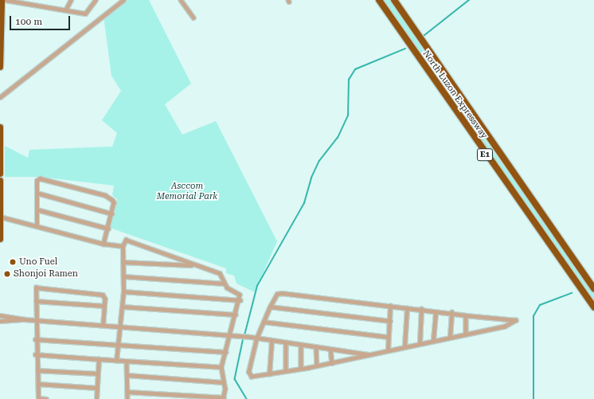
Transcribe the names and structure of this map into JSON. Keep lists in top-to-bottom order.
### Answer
{
  "streets": {
    "highway": ["North Luzon Expressway", "E1"]
  },
  "parks": ["Asccom Memorial Park"],
  "places": ["Uno Fuel", "Shonjoi Ramen"],
  "scale_bar": "100 m"
}
